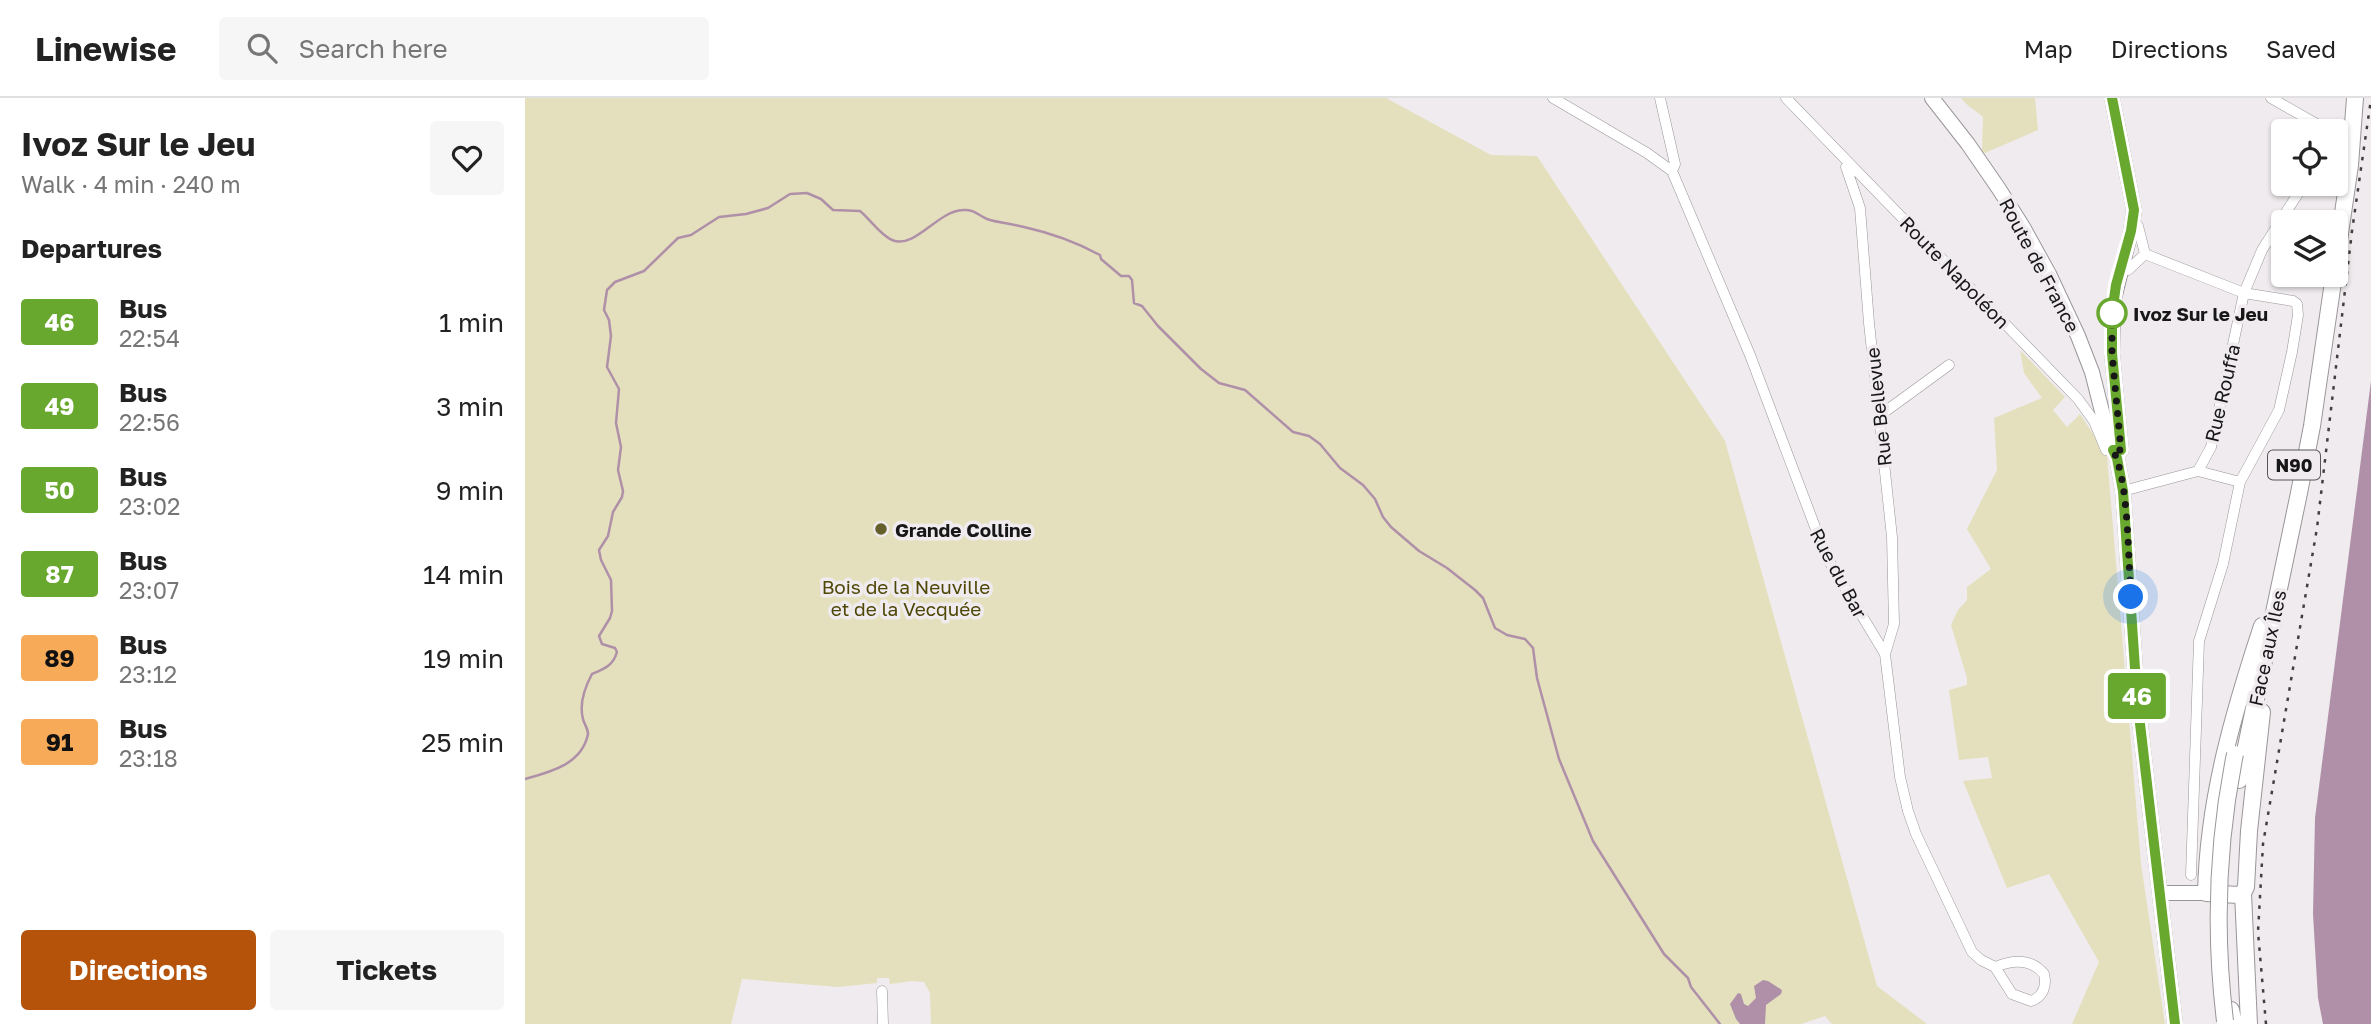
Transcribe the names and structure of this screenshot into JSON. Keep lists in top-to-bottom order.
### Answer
{
  "streets": {
    "highway": ["N90", "Face aux Îles"],
    "main road": ["Route de France"],
    "street": [
      "Route Napoléon",
      "Rue Rouffa",
      "Rue Bellevue",
      "Rue du Bar"
    ]
  },
  "crossings": [
    ["Route de France", "Route Napoléon"],
    ["Route Napoléon", "Rue Bellevue"],
    ["Rue Bellevue", "Rue du Bar"]
  ],
  "parks": ["Bois de la Neuville et de la Vecquée"],
  "places": ["Ivoz Sur le Jeu", "Grande Colline"],
  "lines": ["bus line 46"],
  "page": {
    "header": "Linewise",
    "search": "Search here",
    "nav": ["Map", "Directions", "Saved"],
    "heading": [
      ["Ivoz Sur le Jeu", "Walk · 4 min · 240 m"],
      "Departures"
    ],
    "on_map": "46",
    "list": [
      {
        "mark": "46",
        "name": "Bus",
        "note": "22:54",
        "value": "1 min"
      },
      {
        "mark": "49",
        "name": "Bus",
        "note": "22:56",
        "value": "3 min"
      },
      {
        "mark": "50",
        "name": "Bus",
        "note": "23:02",
        "value": "9 min"
      },
      {
        "mark": "87",
        "name": "Bus",
        "note": "23:07",
        "value": "14 min"
      },
      {
        "mark": "89",
        "name": "Bus",
        "note": "23:12",
        "value": "19 min"
      },
      {
        "mark": "91",
        "name": "Bus",
        "note": "23:18",
        "value": "25 min"
      }
    ],
    "buttons": ["Directions", "Tickets"]
  }
}
